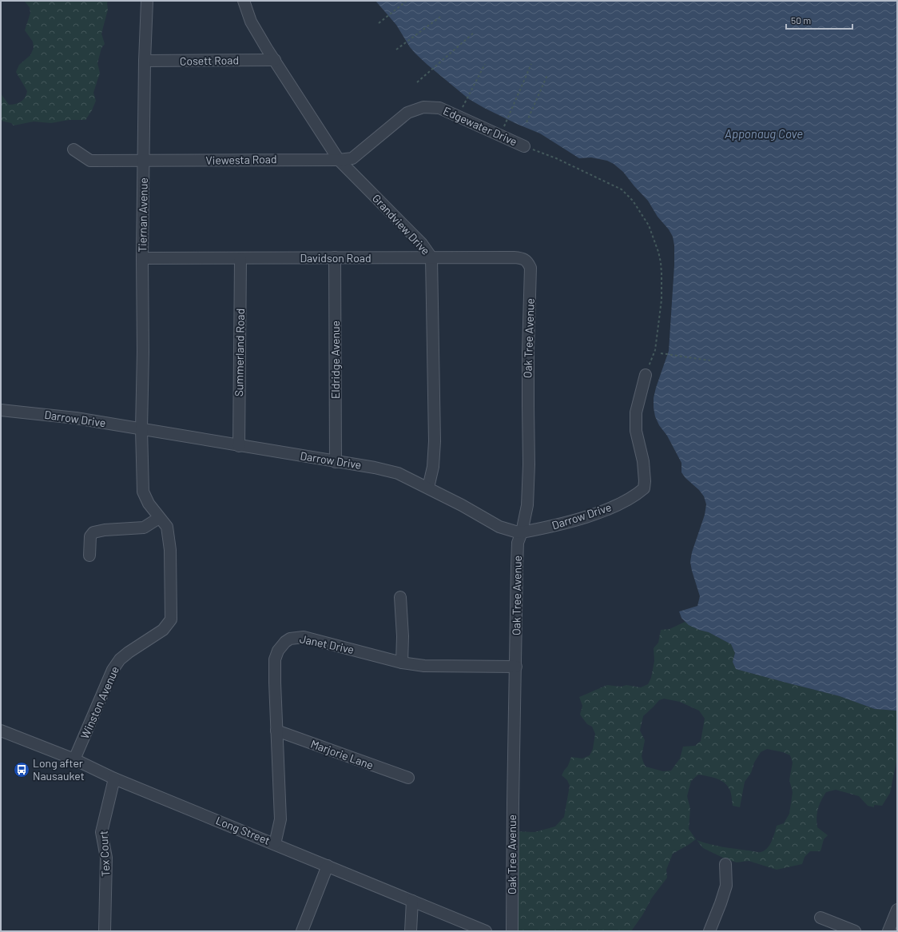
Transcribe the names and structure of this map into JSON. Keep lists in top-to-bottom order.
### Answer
{
  "streets": {
    "street": [
      "Cosett Road",
      "Edgewater Drive",
      "Viewesta Road",
      "Tiernan Avenue",
      "Grandview Drive",
      "Davidson Road",
      "Oak Tree Avenue",
      "Summerland Road",
      "Eldridge Avenue",
      "Darrow Drive",
      "Janet Drive",
      "Winston Avenue",
      "Marjorie Lane",
      "Long Street",
      "Tex Court"
    ]
  },
  "crossings": [
    ["Cosett Road", "Tiernan Avenue"],
    ["Cosett Road", "Grandview Drive"],
    ["Edgewater Drive", "Viewesta Road"],
    ["Edgewater Drive", "Grandview Drive"],
    ["Viewesta Road", "Tiernan Avenue"],
    ["Viewesta Road", "Grandview Drive"],
    ["Tiernan Avenue", "Davidson Road"],
    ["Tiernan Avenue", "Darrow Drive"],
    ["Tiernan Avenue", "Winston Avenue"],
    ["Grandview Drive", "Davidson Road"],
    ["Grandview Drive", "Darrow Drive"],
    ["Davidson Road", "Oak Tree Avenue"],
    ["Davidson Road", "Summerland Road"],
    ["Davidson Road", "Eldridge Avenue"],
    ["Oak Tree Avenue", "Darrow Drive"],
    ["Oak Tree Avenue", "Janet Drive"],
    ["Summerland Road", "Darrow Drive"],
    ["Eldridge Avenue", "Darrow Drive"],
    ["Darrow Drive", "Winston Avenue"],
    ["Janet Drive", "Marjorie Lane"],
    ["Janet Drive", "Long Street"],
    ["Winston Avenue", "Long Street"],
    ["Long Street", "Tex Court"]
  ],
  "water": ["Apponaug Cove"],
  "places": {
    "bus stop": ["Long after Nausauket"]
  },
  "scale_bar": "50 m"
}
